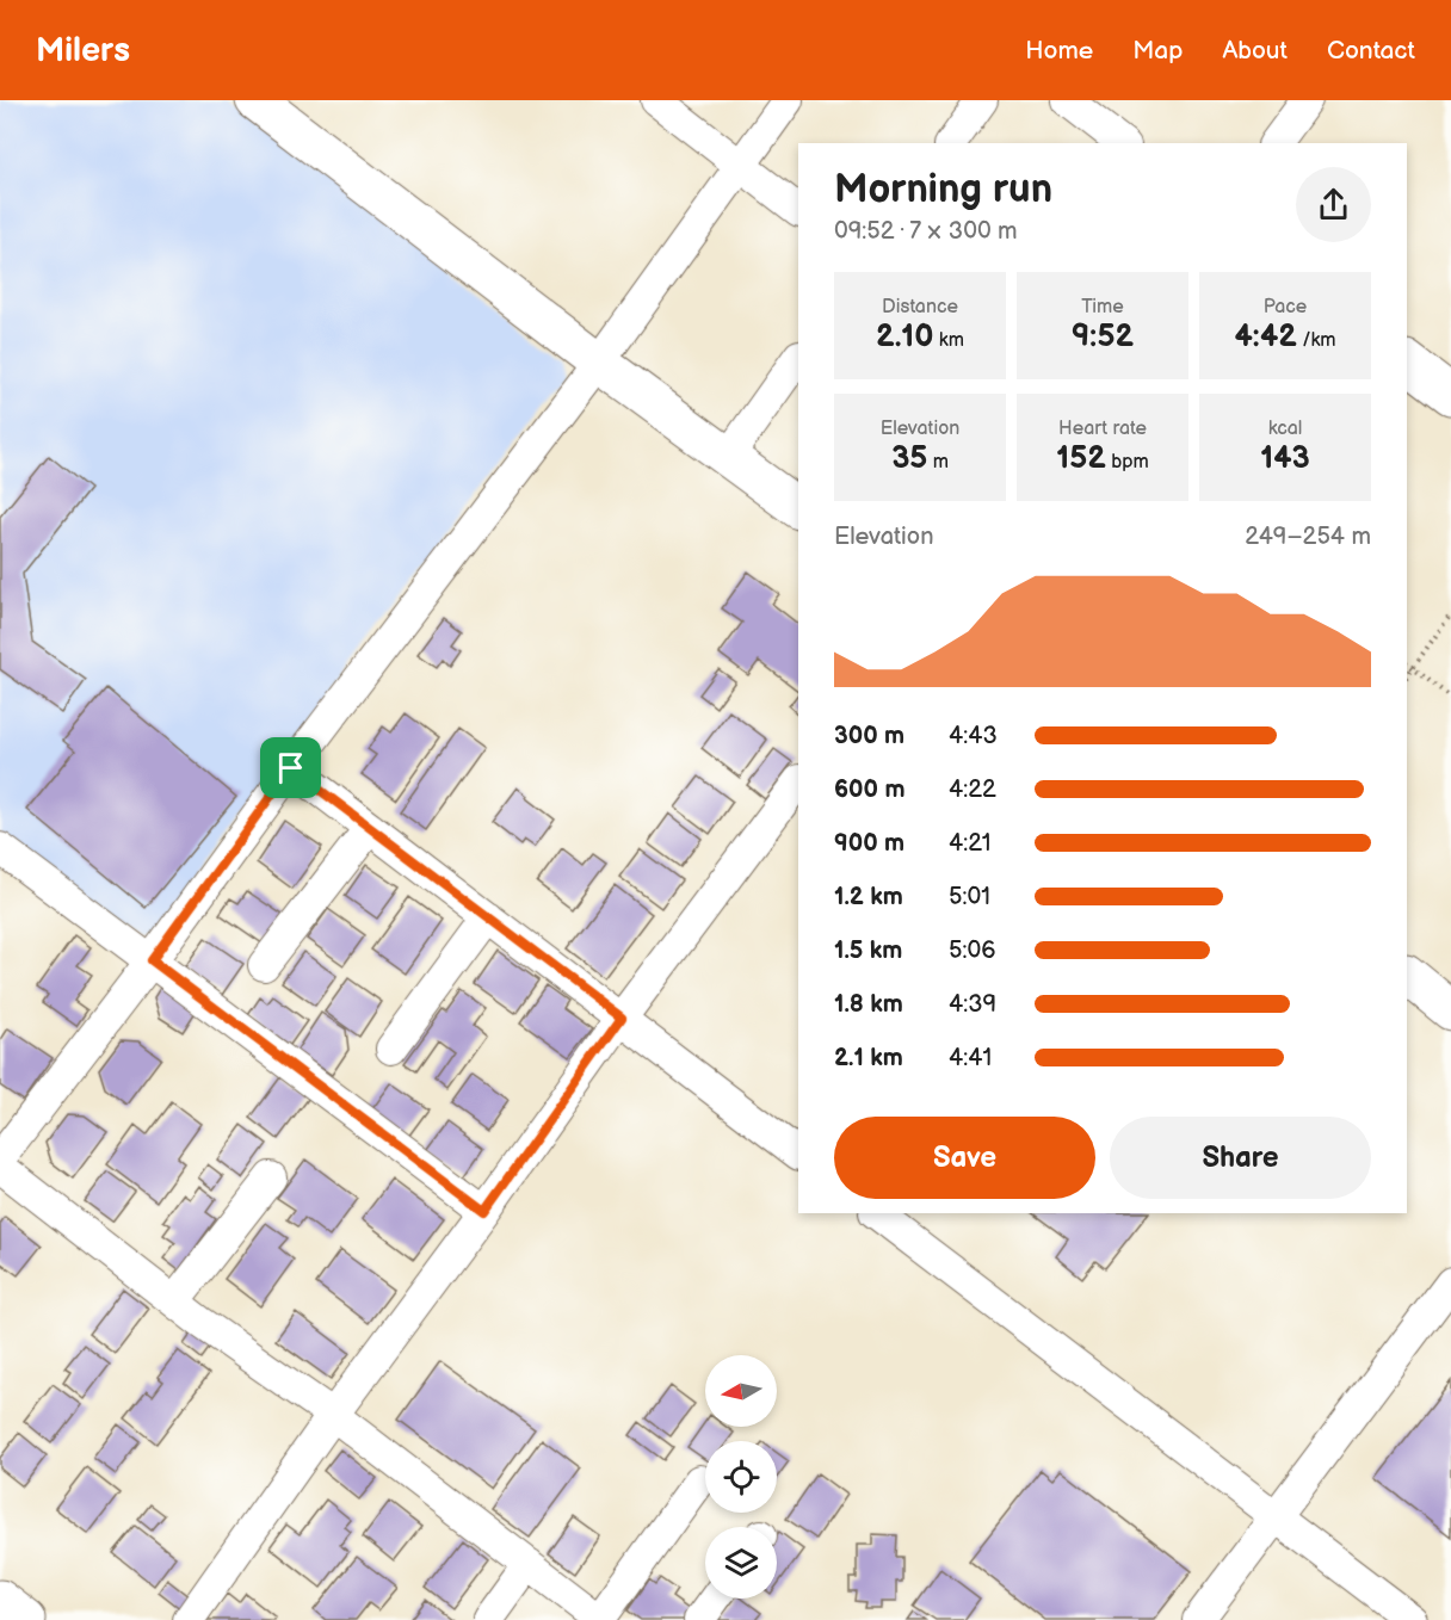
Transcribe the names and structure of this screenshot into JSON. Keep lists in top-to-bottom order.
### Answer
{
  "north": "left",
  "page": {
    "header": "Milers",
    "nav": [
      "Home",
      "Map",
      "About",
      "Contact"
    ],
    "heading": ["Morning run", "09:52 · 7 × 300 m"],
    "stats": [
      ["Distance", "2.10 km"],
      ["Time", "9:52"],
      ["Pace", "4:42 /km"],
      ["Elevation", "35 m"],
      ["Heart rate", "152 bpm"],
      ["kcal", "143"]
    ],
    "chart": ["Elevation", "249–254 m"],
    "list": [
      {
        "name": "300 m",
        "note": "4:43"
      },
      {
        "name": "600 m",
        "note": "4:22"
      },
      {
        "name": "900 m",
        "note": "4:21"
      },
      {
        "name": "1.2 km",
        "note": "5:01"
      },
      {
        "name": "1.5 km",
        "note": "5:06"
      },
      {
        "name": "1.8 km",
        "note": "4:39"
      },
      {
        "name": "2.1 km",
        "note": "4:41"
      }
    ],
    "buttons": ["Save", "Share"]
  }
}
